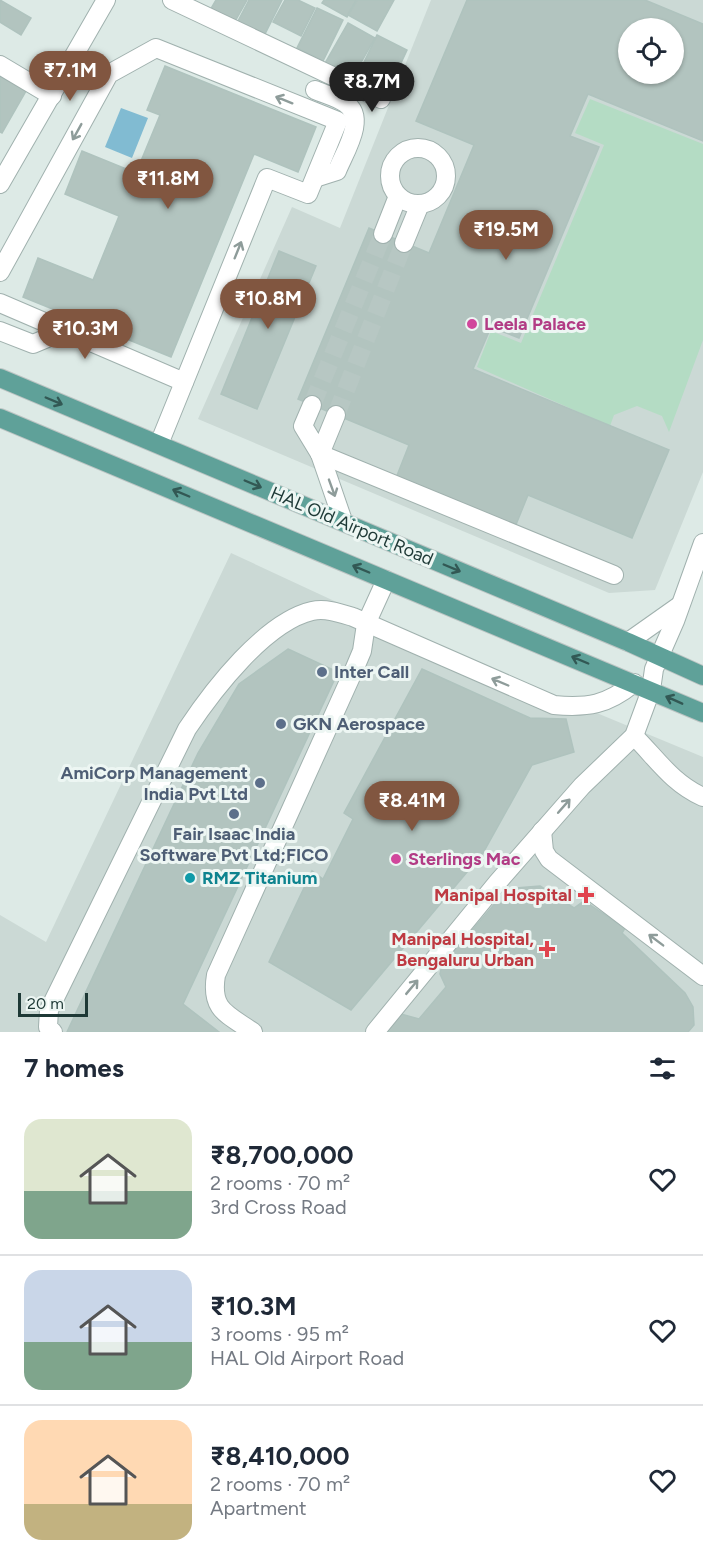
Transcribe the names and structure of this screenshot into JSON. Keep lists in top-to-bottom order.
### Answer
{
  "streets": {
    "main road": ["HAL Old Airport Road"]
  },
  "places": {
    "other": [
      "Leela Palace",
      "Inter Call",
      "GKN Aerospace",
      "AmiCorp Management India Pvt Ltd",
      "Fair Isaac India Software Pvt Ltd;FICO",
      "Sterlings Mac",
      "RMZ Titanium"
    ],
    "health": ["Manipal Hospital", "Manipal Hospital, Bengaluru Urban"]
  },
  "scale_bar": "20 m",
  "page": {
    "price": [
      "₹7.1M",
      "₹8.7M",
      "₹11.8M",
      "₹19.5M",
      "₹10.8M",
      "₹10.3M",
      "₹8.41M"
    ],
    "scale": "20 m",
    "heading": "7 homes",
    "list": [
      {
        "name": "₹8,700,000",
        "note": "2 rooms · 70 m² · 3rd Cross Road"
      },
      {
        "name": "₹10.3M",
        "note": "3 rooms · 95 m² · HAL Old Airport Road"
      },
      {
        "name": "₹8,410,000",
        "note": "2 rooms · 70 m² · Apartment"
      }
    ]
  }
}
